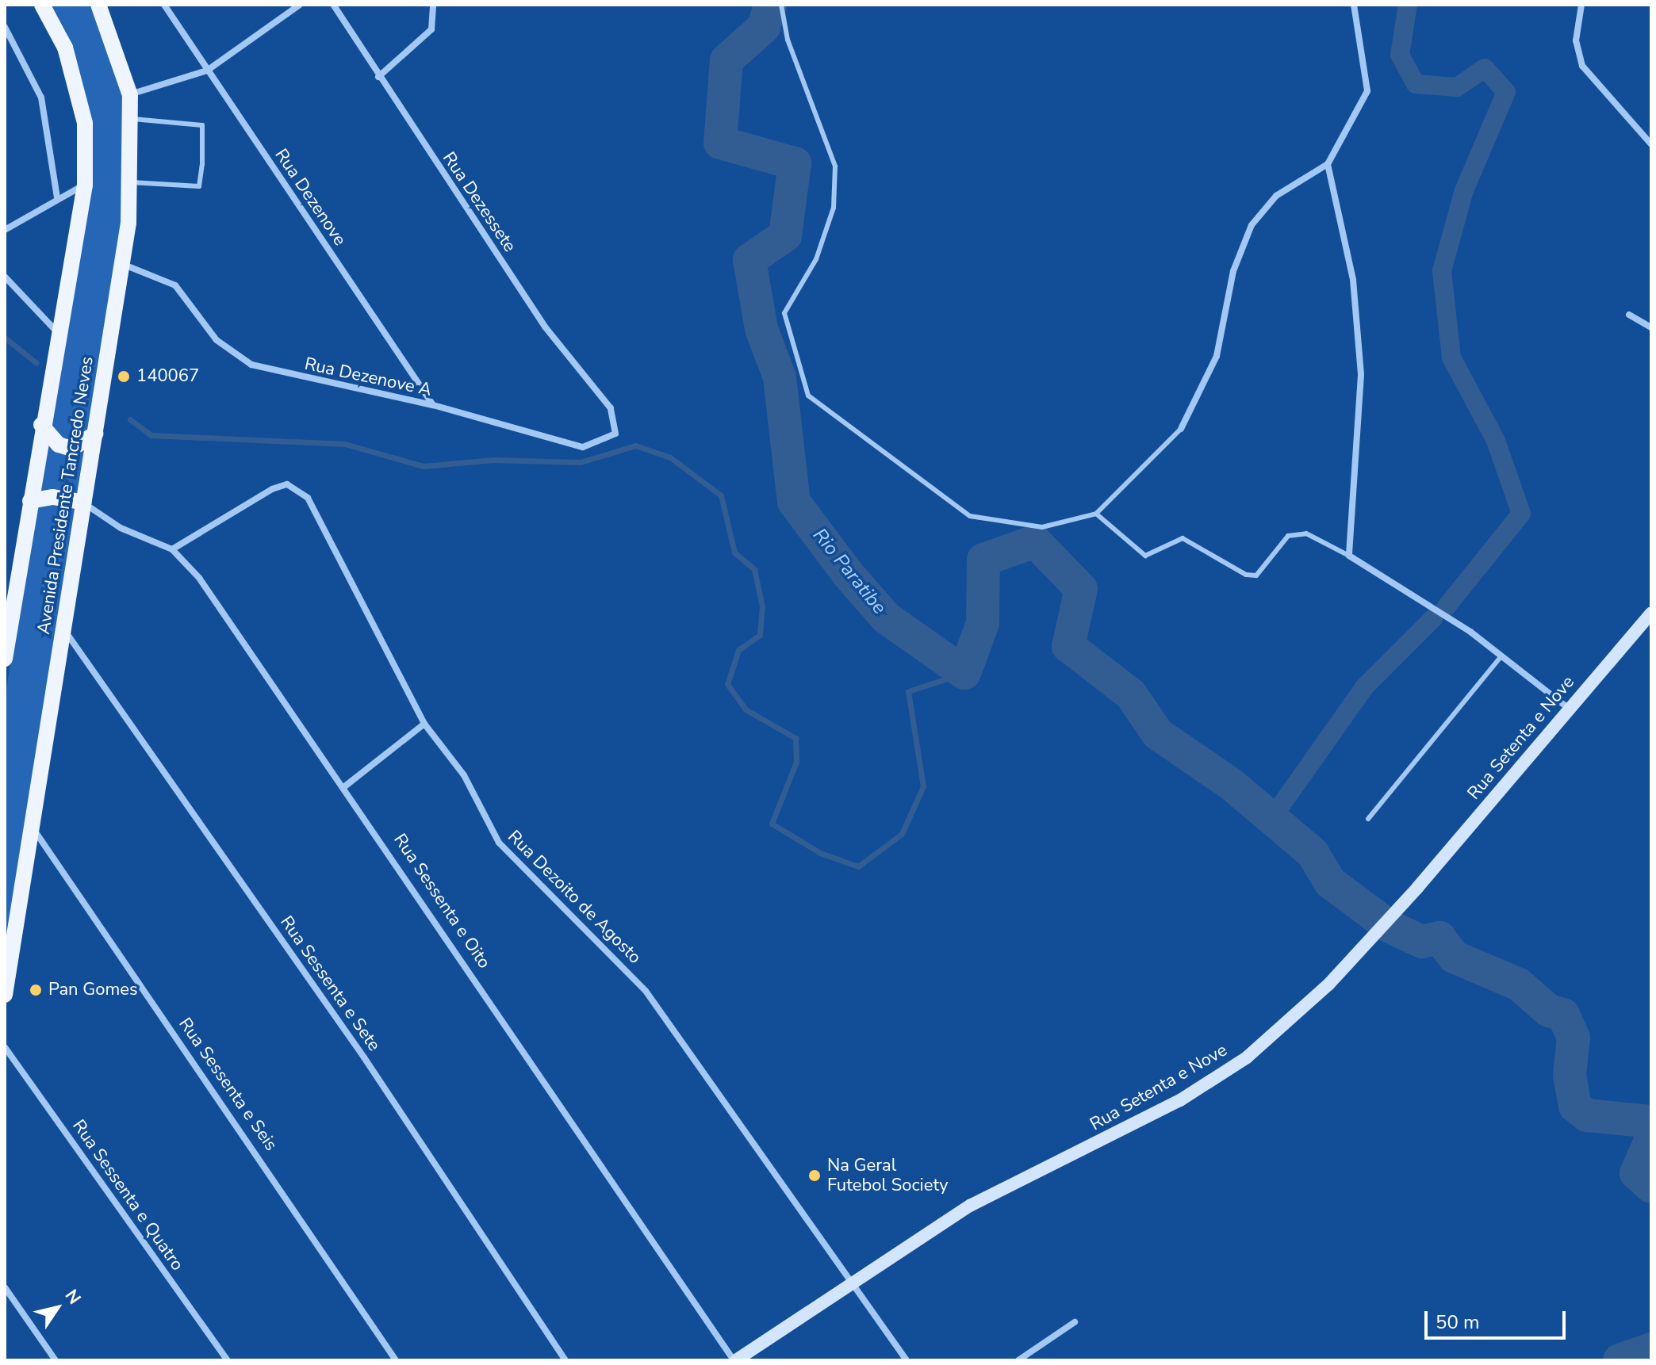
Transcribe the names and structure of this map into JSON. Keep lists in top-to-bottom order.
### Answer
{
  "streets": {
    "main road": ["Avenida Presidente Tancredo Neves"],
    "street": [
      "Rua Dezenove",
      "Rua Dezessete",
      "Rua Dezenove A",
      "Rua Setenta e Nove",
      "Rua Dezoito de Agosto",
      "Rua Sessenta e Oito",
      "Rua Sessenta e Sete",
      "Rua Sessenta e Seis",
      "Rua Sessenta e Quatro"
    ]
  },
  "crossings": [
    ["Rua Dezenove", "Rua Dezenove A"],
    ["Rua Dezessete", "Rua Dezenove A"],
    ["Rua Dezenove A", "Avenida Presidente Tancredo Neves"],
    ["Avenida Presidente Tancredo Neves", "Rua Sessenta e Oito"],
    ["Avenida Presidente Tancredo Neves", "Rua Sessenta e Sete"],
    ["Avenida Presidente Tancredo Neves", "Rua Sessenta e Seis"],
    ["Rua Setenta e Nove", "Rua Dezoito de Agosto"],
    ["Rua Setenta e Nove", "Rua Sessenta e Oito"],
    ["Rua Dezoito de Agosto", "Rua Sessenta e Oito"]
  ],
  "water": ["Rio Paratibe"],
  "places": ["140067", "Pan Gomes", "Na Geral Futebol Society"],
  "scale_bar": "50 m",
  "north": "top right"
}
